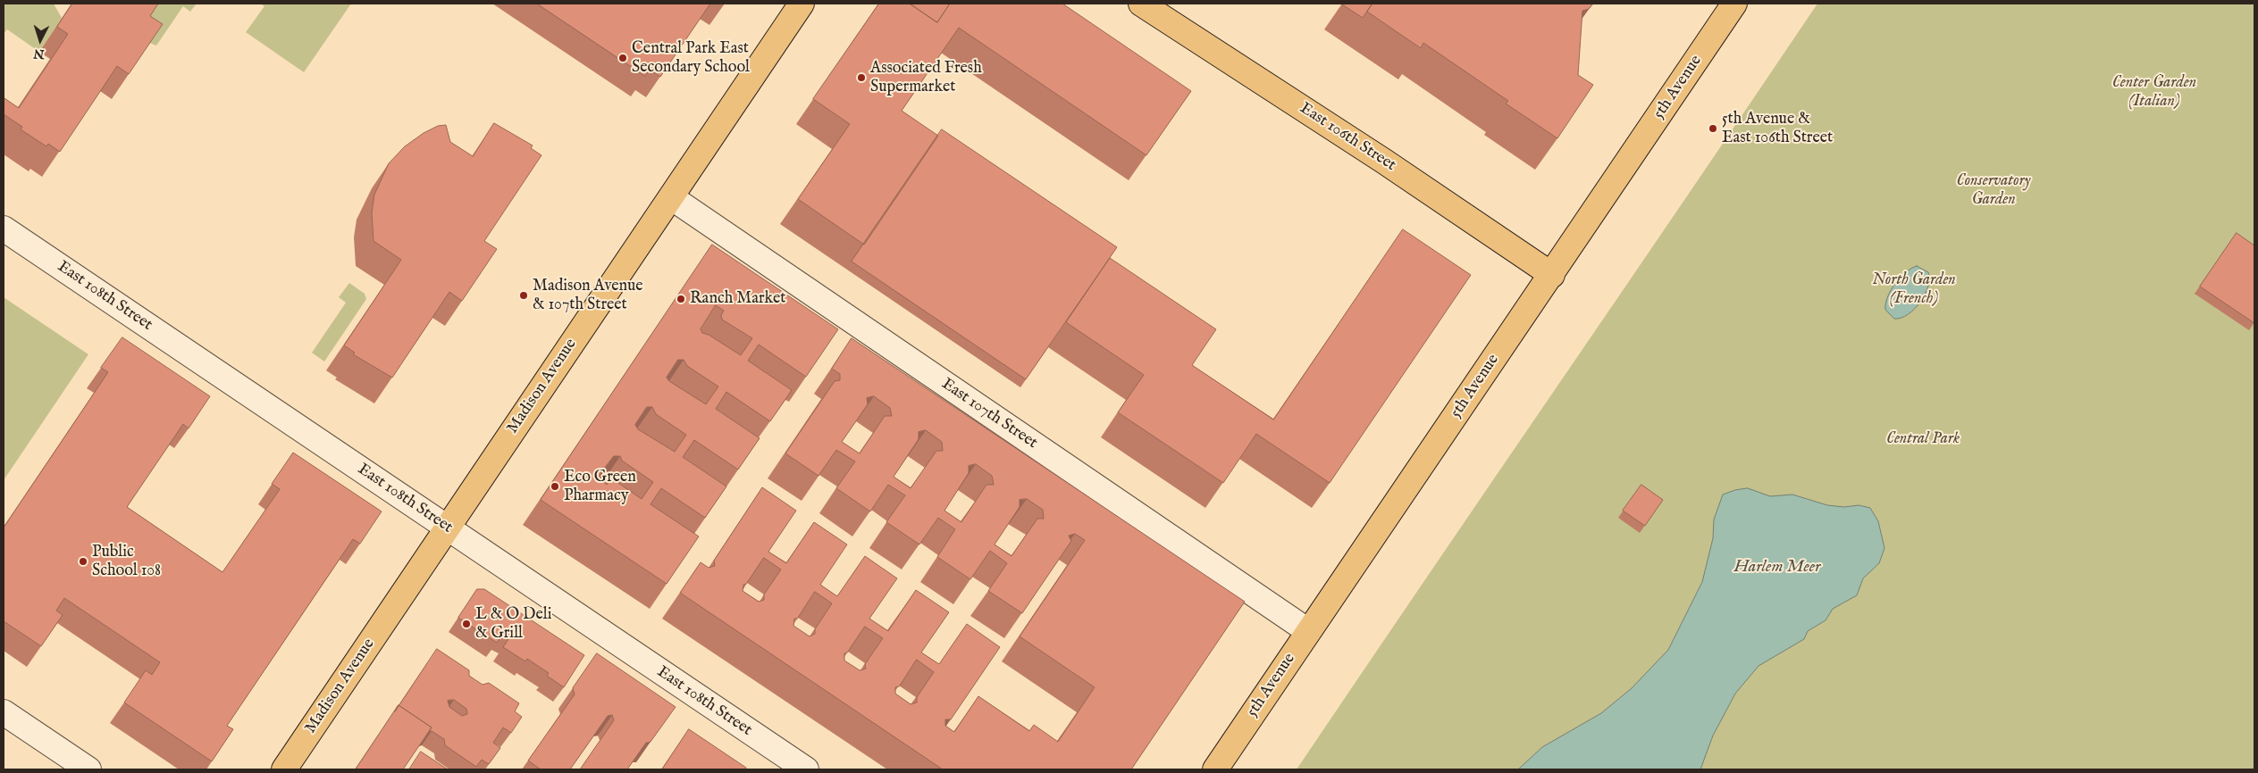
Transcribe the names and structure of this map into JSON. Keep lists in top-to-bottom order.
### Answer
{
  "streets": {
    "main road": ["5th Avenue", "East 106th Street", "Madison Avenue"],
    "street": ["East 108th Street", "East 107th Street"]
  },
  "crossings": [
    ["5th Avenue", "East 106th Street"],
    ["5th Avenue", "East 107th Street"],
    ["East 108th Street", "Madison Avenue"],
    ["Madison Avenue", "East 107th Street"]
  ],
  "water": ["Harlem Meer"],
  "parks": [
    "Center Garden (Italian)",
    "Conservatory Garden",
    "North Garden (French)",
    "Central Park"
  ],
  "places": [
    "Central Park East Secondary School",
    "Associated Fresh Supermarket",
    "5th Avenue & East 106th Street",
    "Madison Avenue & 107th Street",
    "Ranch Market",
    "Eco Green Pharmacy",
    "Public School 108",
    "L & O Deli & Grill"
  ],
  "north": "bottom"
}
